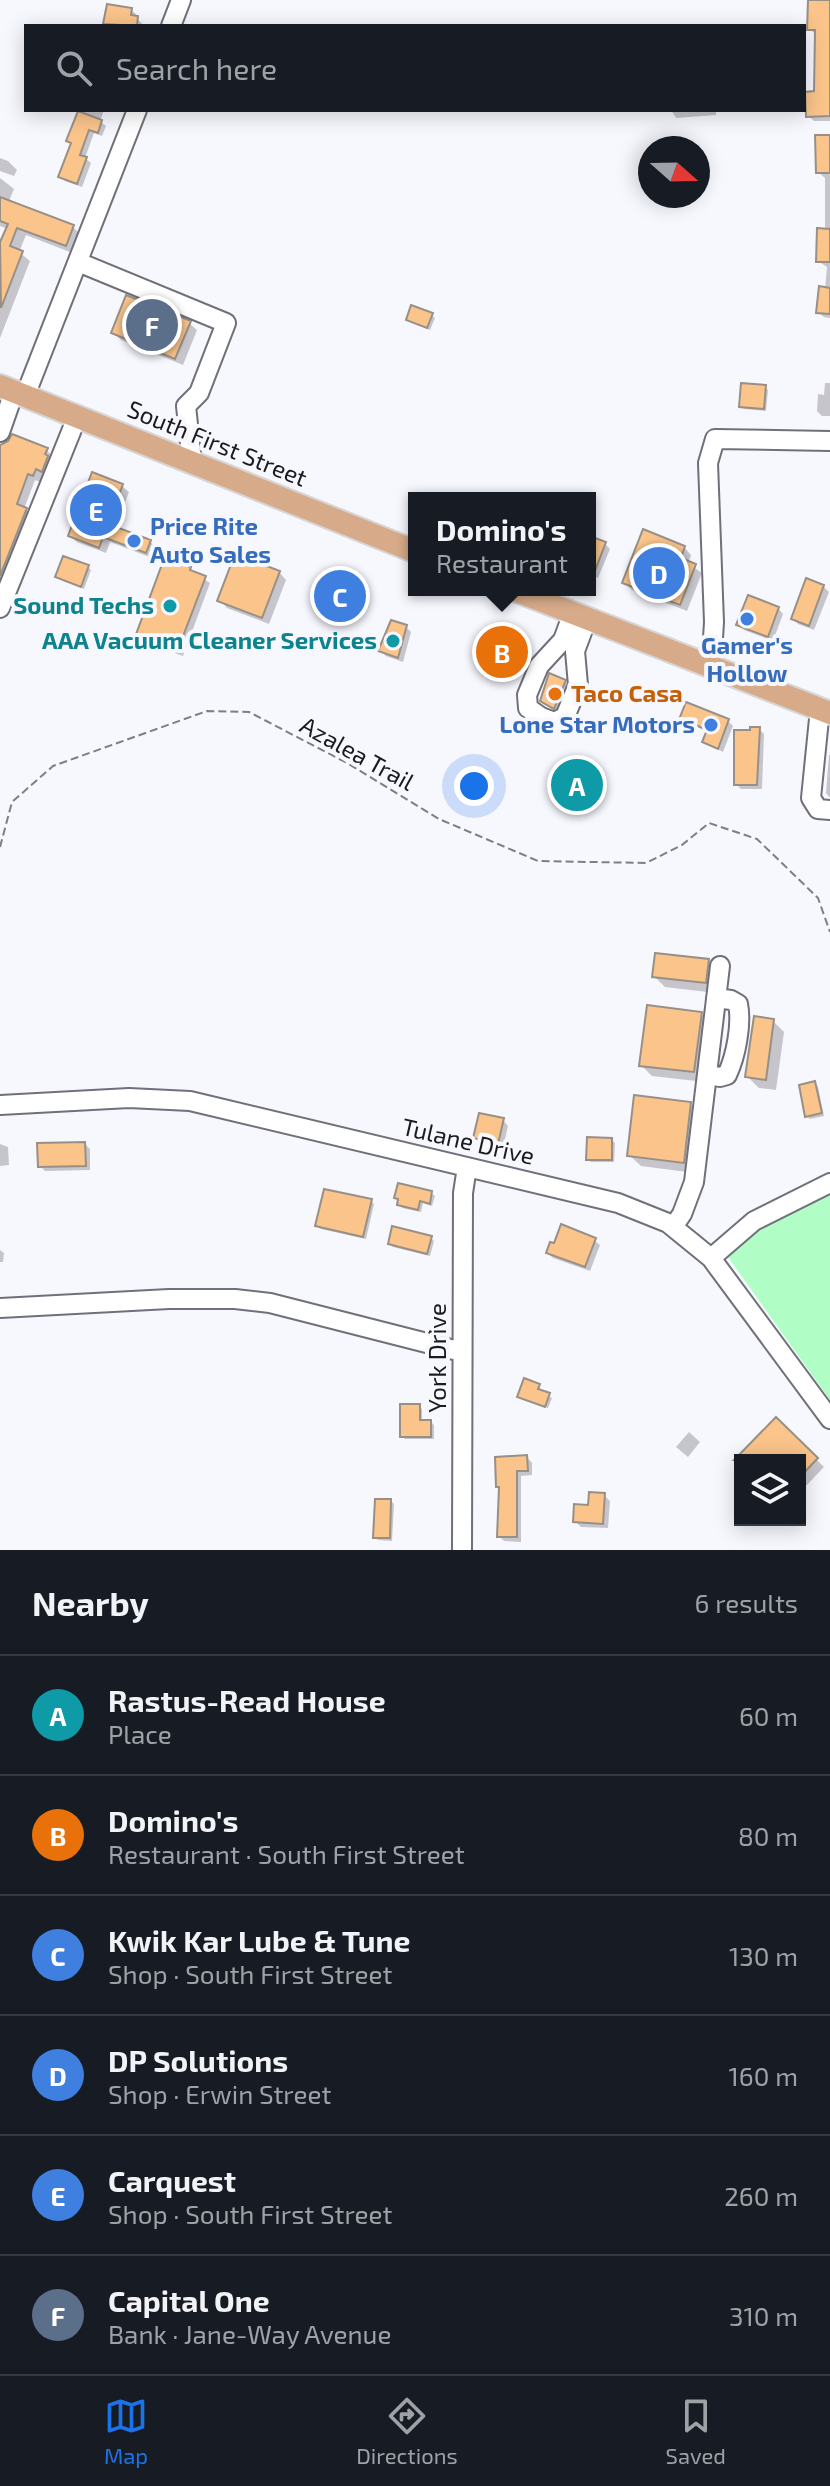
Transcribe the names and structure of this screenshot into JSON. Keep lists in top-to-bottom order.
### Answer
{
  "streets": {
    "main road": ["South First Street"],
    "street": ["Tulane Drive", "York Drive"],
    "path": ["Azalea Trail"]
  },
  "crossings": [
    ["Tulane Drive", "York Drive"]
  ],
  "places": [
    "Price Rite Auto Sales",
    "Sound Techs",
    "Gamer's Hollow",
    "AAA Vacuum Cleaner Services",
    "Taco Casa",
    "Lone Star Motors"
  ],
  "north": "right",
  "page": {
    "search": "Search here",
    "pins": [
      "F",
      "E",
      "D",
      "C",
      "B",
      "A"
    ],
    "popup": ["Domino's", "Restaurant"],
    "heading": ["Nearby", "6 results"],
    "list": [
      {
        "mark": "A",
        "name": "Rastus-Read House",
        "note": "Place",
        "value": "60 m"
      },
      {
        "mark": "B",
        "name": "Domino's",
        "note": "Restaurant · South First Street",
        "value": "80 m"
      },
      {
        "mark": "C",
        "name": "Kwik Kar Lube & Tune",
        "note": "Shop · South First Street",
        "value": "130 m"
      },
      {
        "mark": "D",
        "name": "DP Solutions",
        "note": "Shop · Erwin Street",
        "value": "160 m"
      },
      {
        "mark": "E",
        "name": "Carquest",
        "note": "Shop · South First Street",
        "value": "260 m"
      },
      {
        "mark": "F",
        "name": "Capital One",
        "note": "Bank · Jane-Way Avenue",
        "value": "310 m"
      }
    ],
    "nav": ["Map", "Directions", "Saved"]
  }
}
